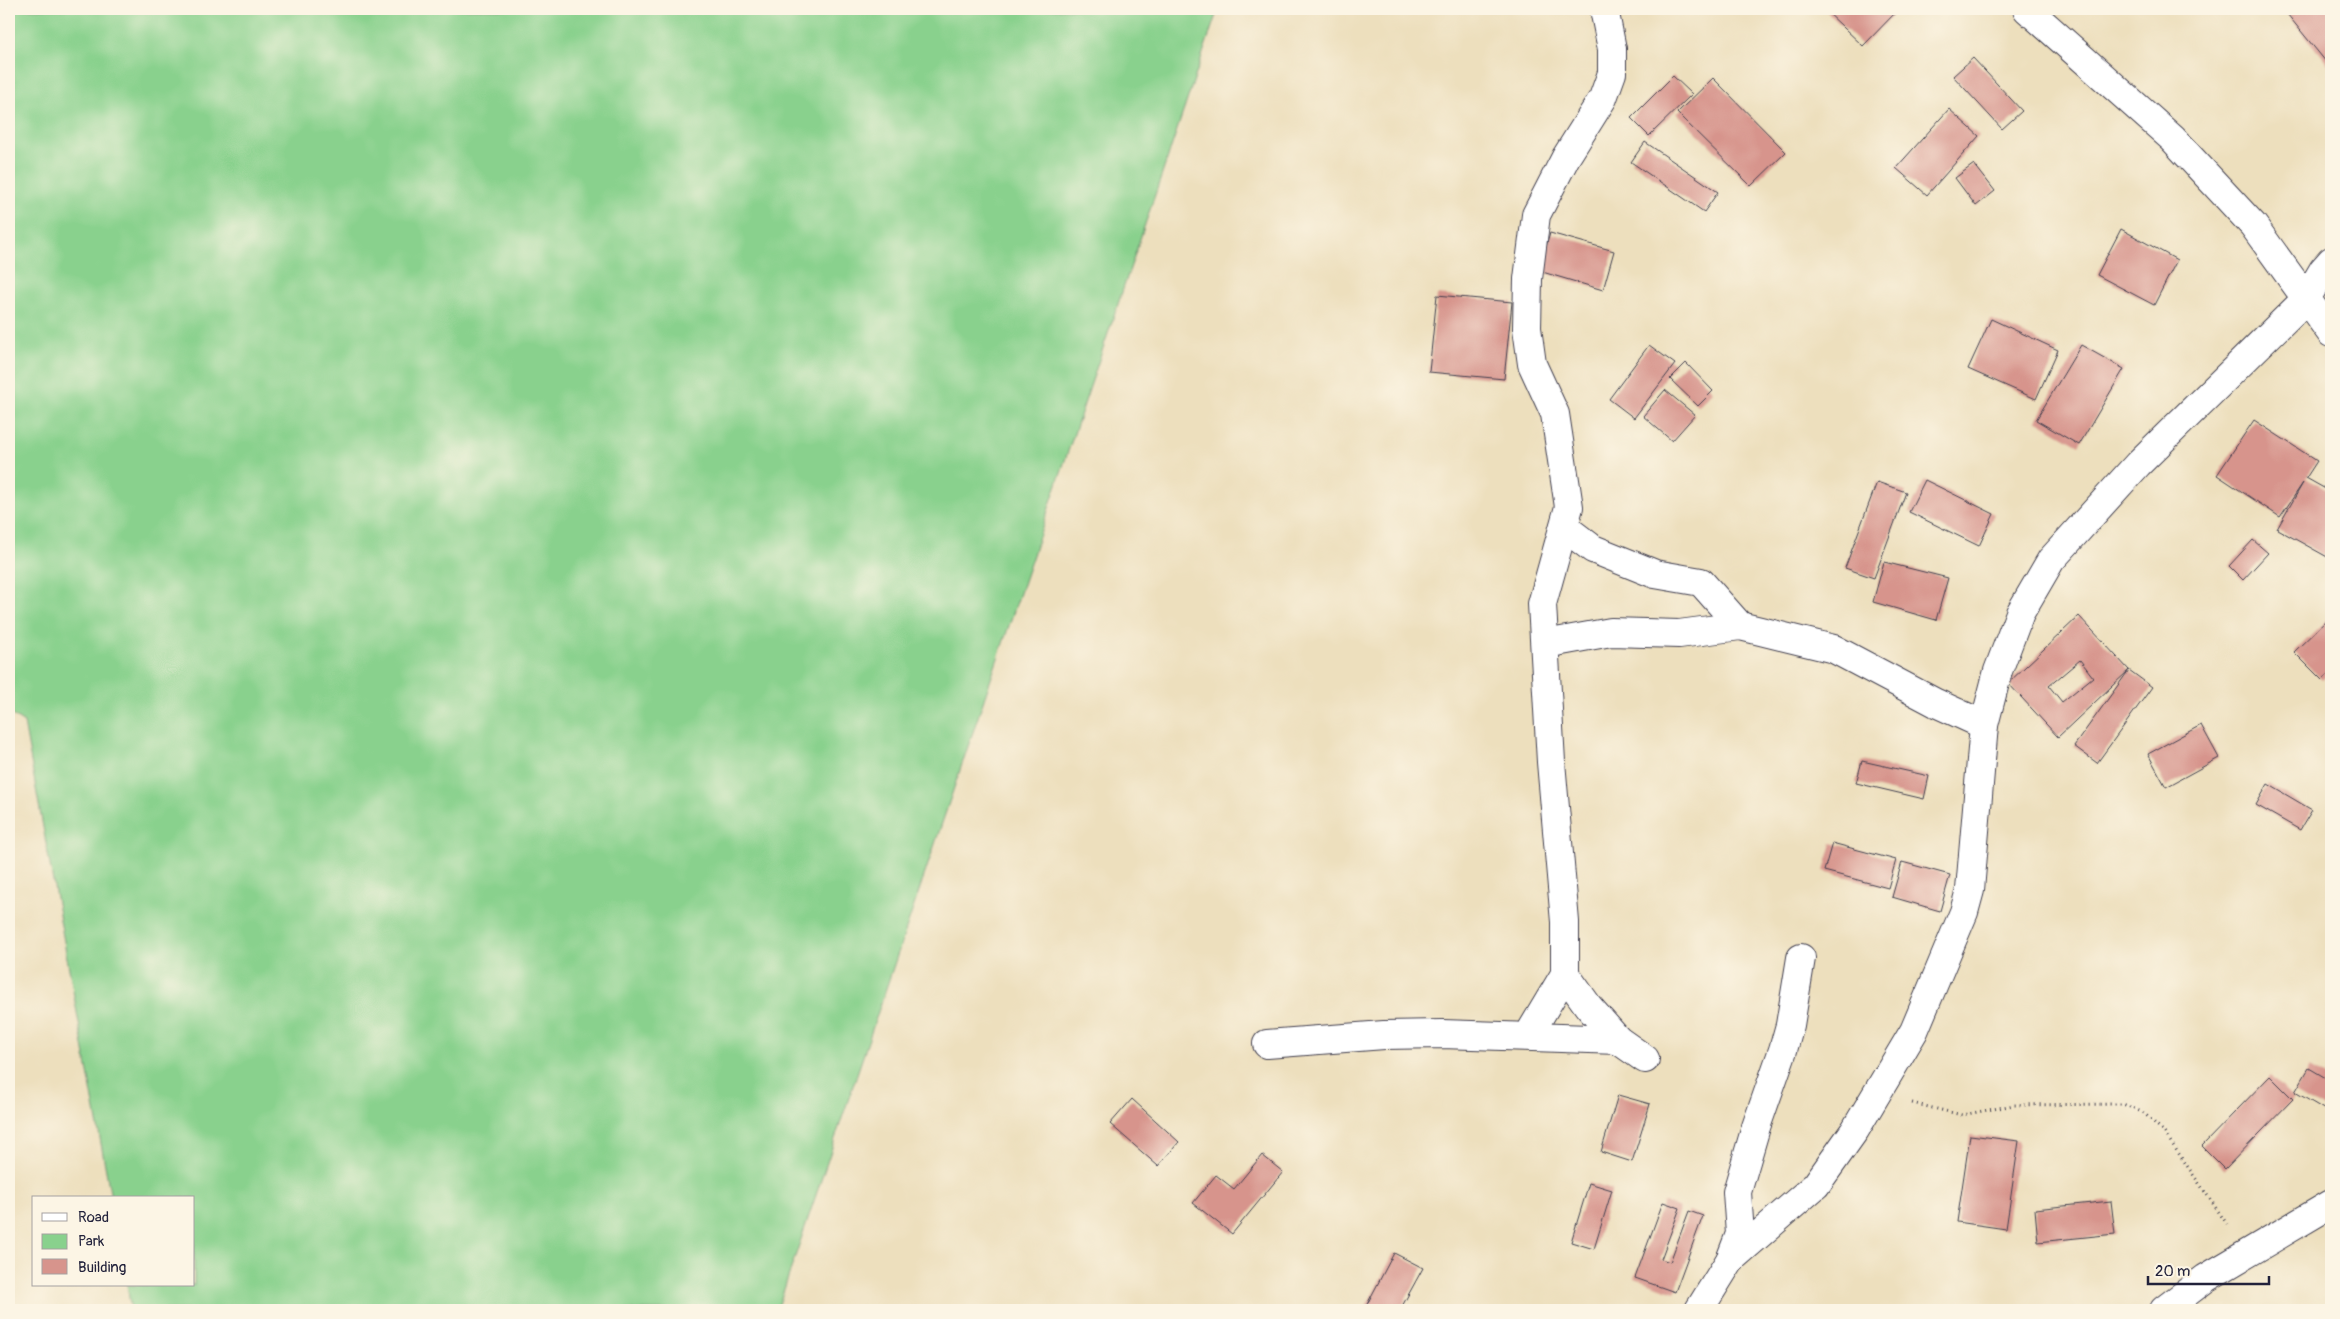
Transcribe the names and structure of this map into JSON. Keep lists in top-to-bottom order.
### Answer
{
  "legend": ["Road", "Park", "Building"],
  "scale_bar": "20 m"
}
